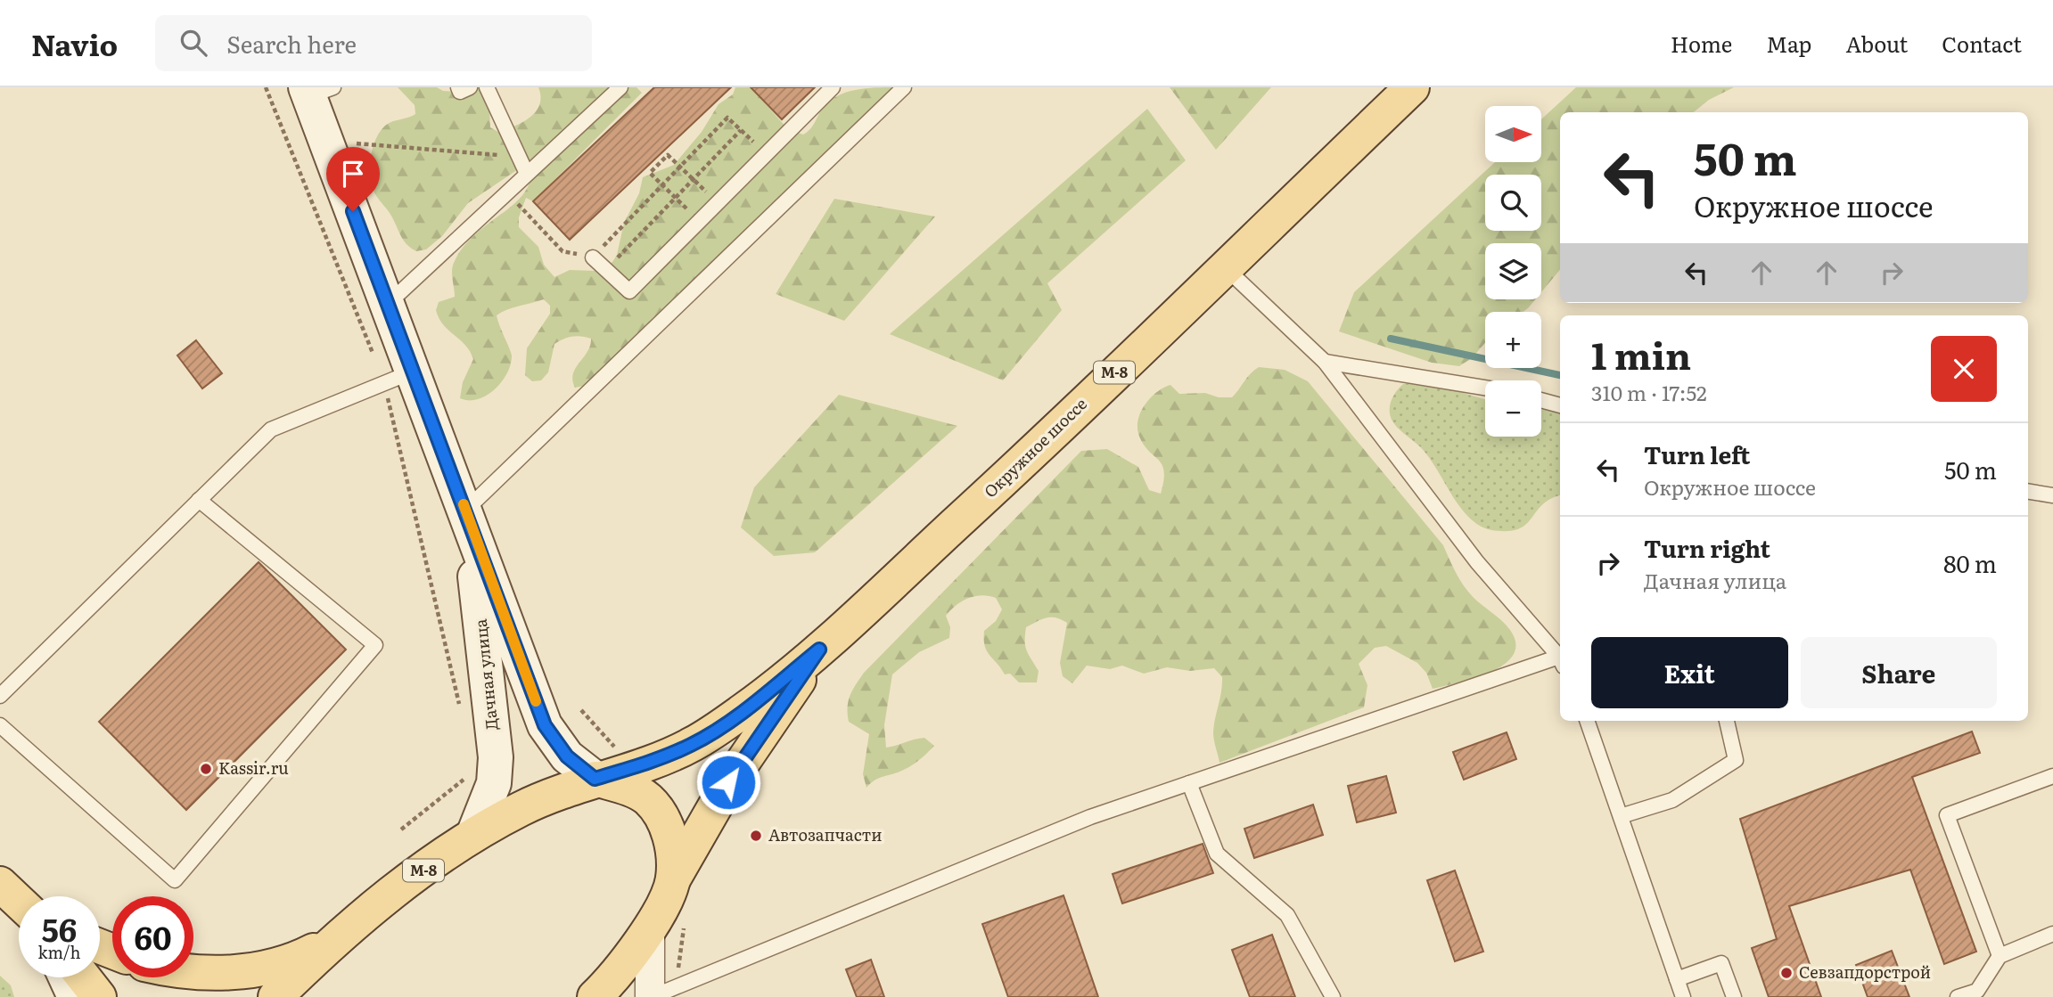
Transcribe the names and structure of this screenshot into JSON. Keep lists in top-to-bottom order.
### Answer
{
  "streets": {
    "main road": ["М-8", "Окружное шоссе"],
    "street": ["Дачная улица"]
  },
  "crossings": [
    ["М-8", "Окружное шоссе"],
    ["Окружное шоссе", "Дачная улица"]
  ],
  "places": ["Kassir.ru", "Автозапчасти", "Севзапдорстрой"],
  "north": "right",
  "page": {
    "header": "Navio",
    "search": "Search here",
    "nav": [
      "Home",
      "Map",
      "About",
      "Contact"
    ],
    "map_buttons": ["+", "−"],
    "turn": ["50 m", "Окружное шоссе"],
    "heading": ["1 min", "310 m · 17:52"],
    "list": [
      {
        "name": "Turn left",
        "note": "Окружное шоссе",
        "value": "50 m"
      },
      {
        "name": "Turn right",
        "note": "Дачная улица",
        "value": "80 m"
      }
    ],
    "buttons": ["Exit", "Share"],
    "speed": "56 km/h",
    "limit": "60"
  }
}
